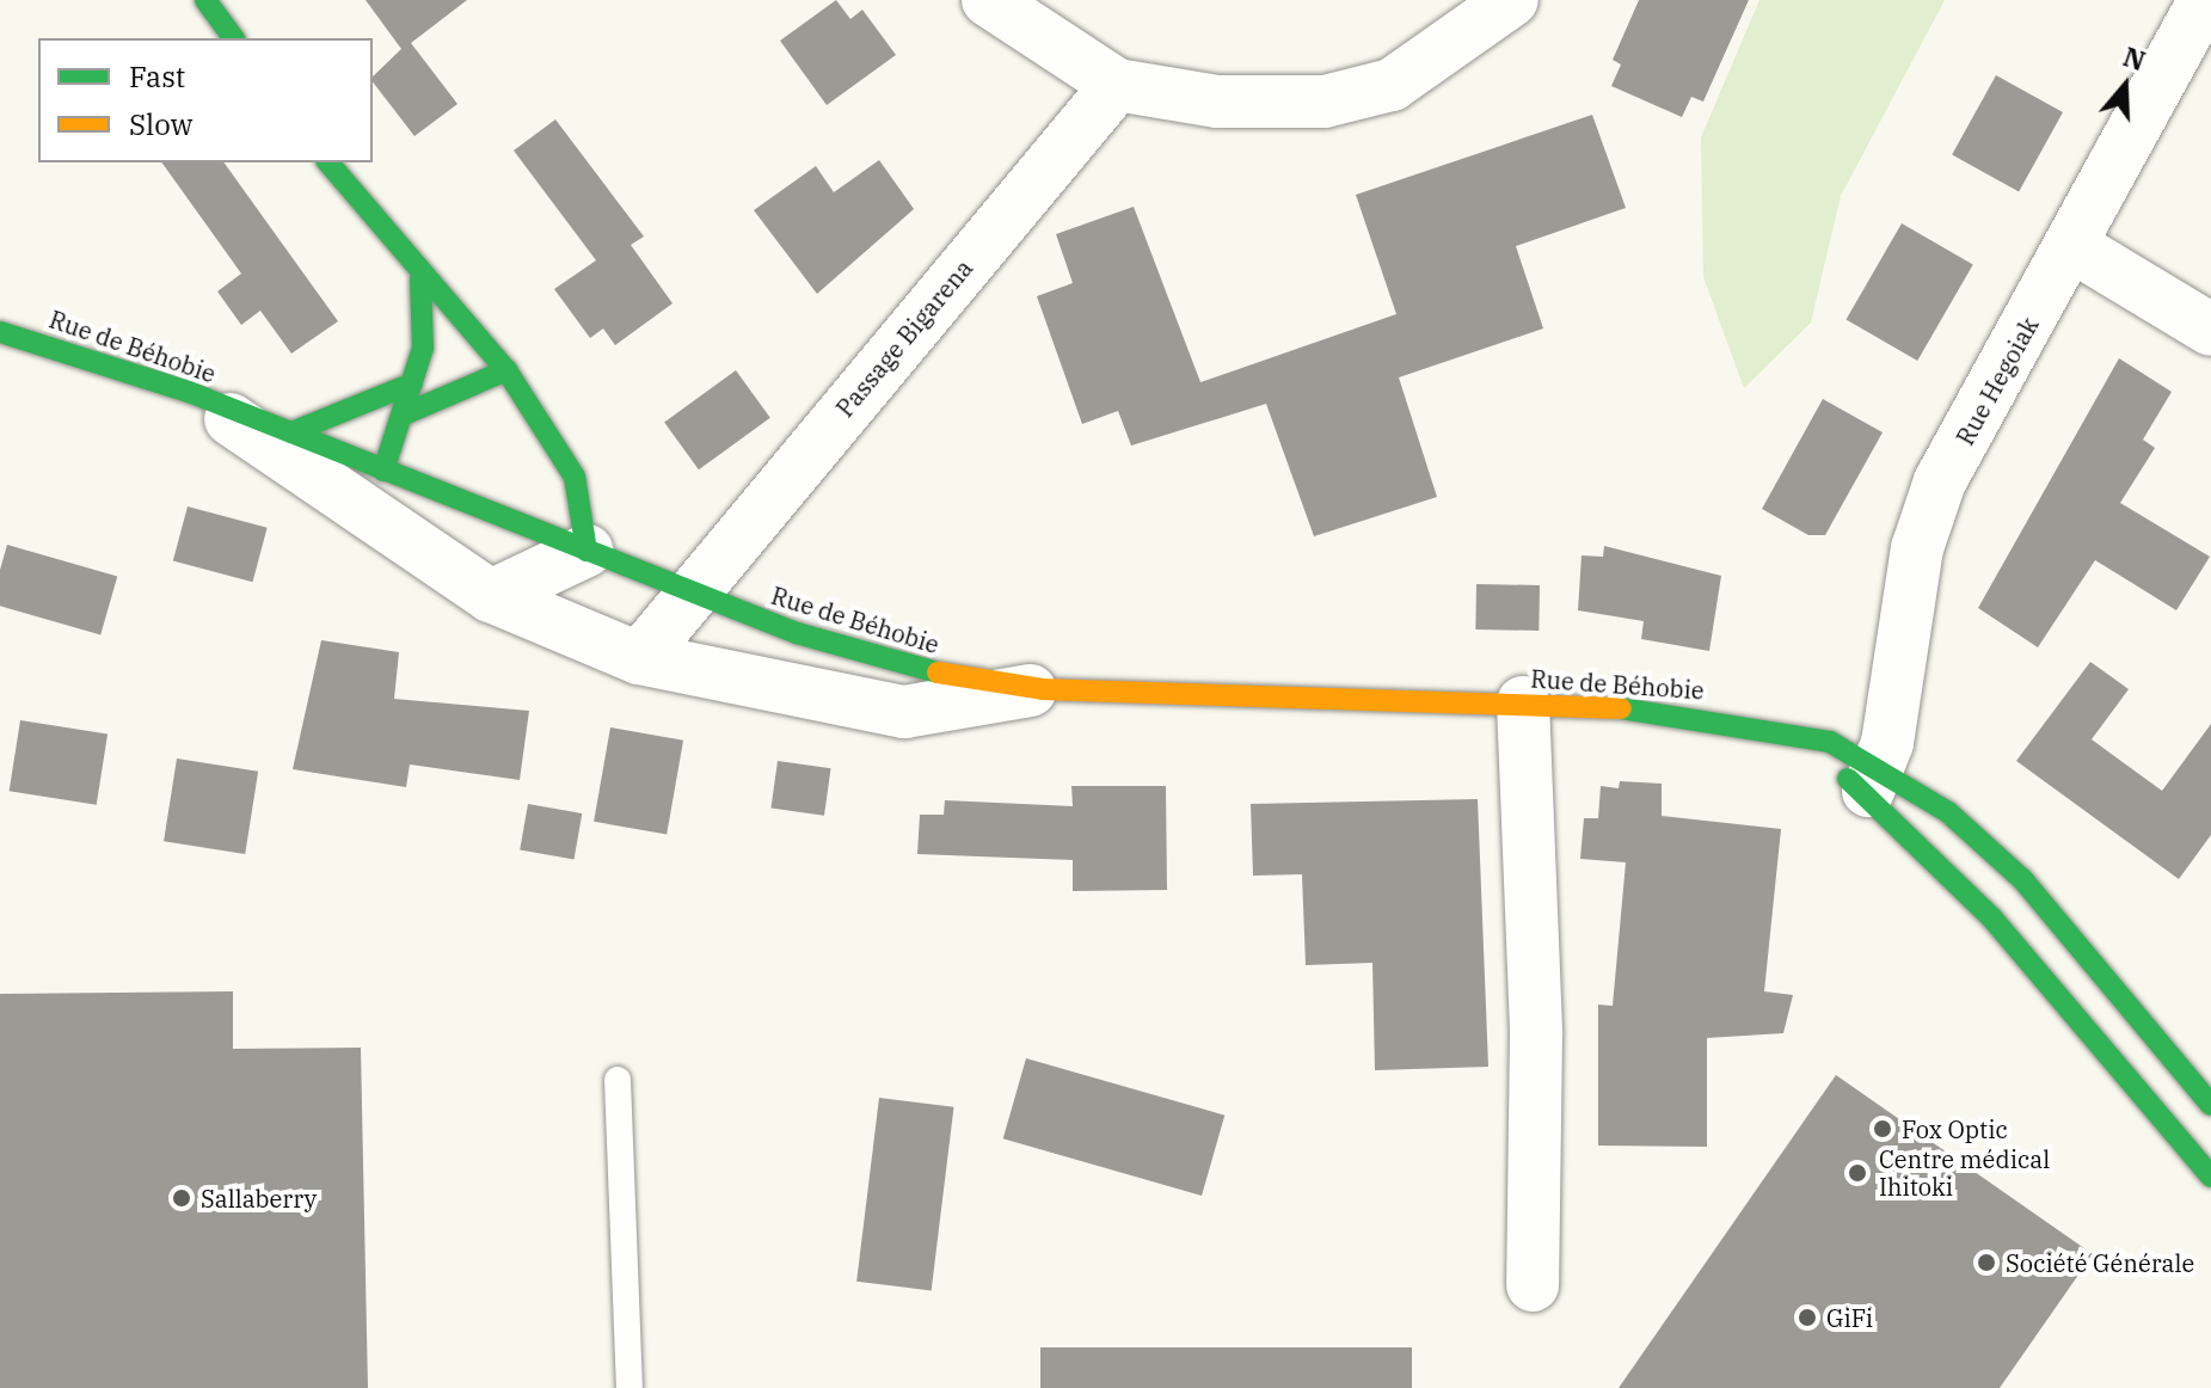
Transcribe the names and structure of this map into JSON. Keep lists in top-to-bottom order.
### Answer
{
  "streets": {
    "main road": ["Rue de Béhobie"],
    "street": ["Passage Bigarena", "Rue Hegoiak"]
  },
  "crossings": [
    ["Passage Bigarena", "Rue de Béhobie"],
    ["Rue de Béhobie", "Rue Hegoiak"]
  ],
  "places": [
    "Fox Optic",
    "Centre médical Ihitoki",
    "Sallaberry",
    "Société Générale",
    "GiFi"
  ],
  "legend": ["Fast", "Slow"],
  "north": "top"
}
